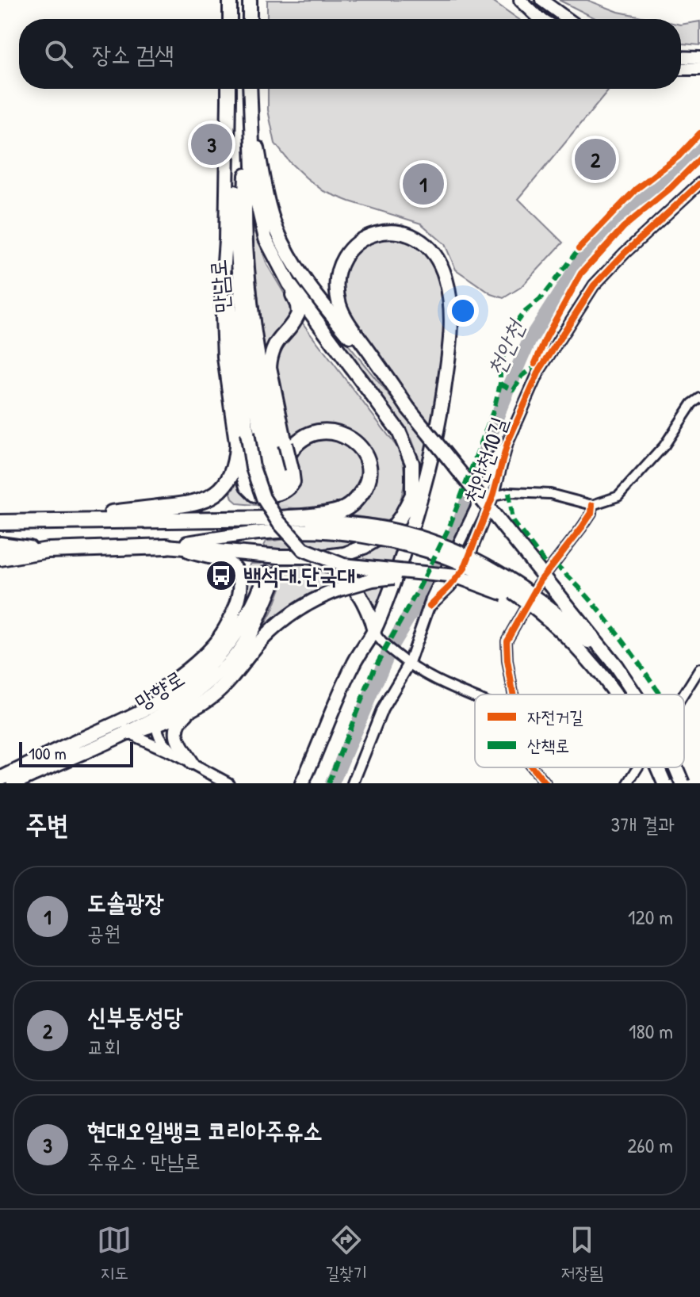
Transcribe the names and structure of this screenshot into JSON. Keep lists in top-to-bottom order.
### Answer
{
  "streets": {
    "main road": ["만남로", "망향로"],
    "street": ["천안천10길"]
  },
  "water": ["천안천"],
  "places": {
    "bus stop": ["백석대.단국대"]
  },
  "legend": ["자전거길", "산책로"],
  "scale_bar": "100 m",
  "page": {
    "search": "장소 검색",
    "pins": ["3", "2", "1"],
    "scale": "100 m",
    "heading": ["주변", "3개 결과"],
    "list": [
      {
        "mark": "1",
        "name": "도솔광장",
        "note": "공원",
        "value": "120 m"
      },
      {
        "mark": "2",
        "name": "신부동성당",
        "note": "교회",
        "value": "180 m"
      },
      {
        "mark": "3",
        "name": "현대오일뱅크 코리아주유소",
        "note": "주유소 · 만남로",
        "value": "260 m"
      }
    ],
    "nav": ["지도", "길찾기", "저장됨"]
  }
}
